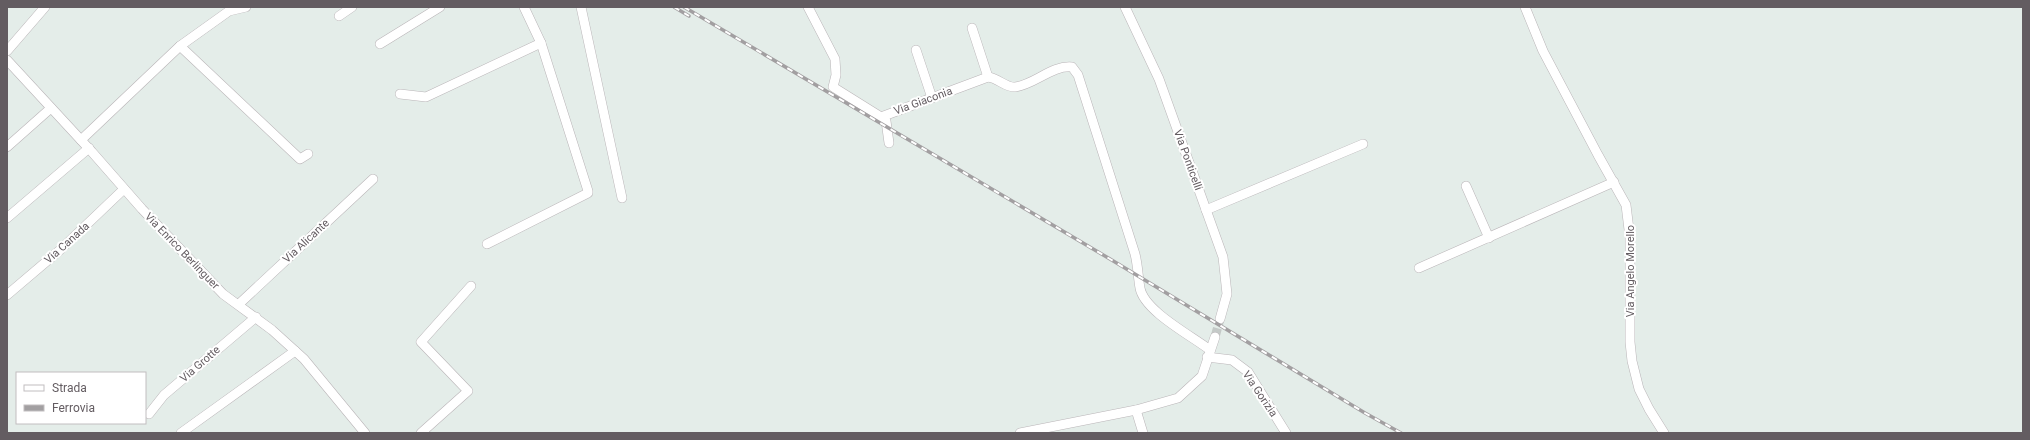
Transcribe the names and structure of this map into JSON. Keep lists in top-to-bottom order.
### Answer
{
  "streets": {
    "street": [
      "Via Giaconia",
      "Via Ponticelli",
      "Via Alicante",
      "Via Canada",
      "Via Enrico Berlinguer",
      "Via Angelo Morello",
      "Via Grotte",
      "Via Gorizia"
    ]
  },
  "crossings": [
    ["Via Alicante", "Via Enrico Berlinguer"],
    ["Via Canada", "Via Enrico Berlinguer"],
    ["Via Enrico Berlinguer", "Via Grotte"]
  ],
  "legend": ["Strada", "Ferrovia"]
}
